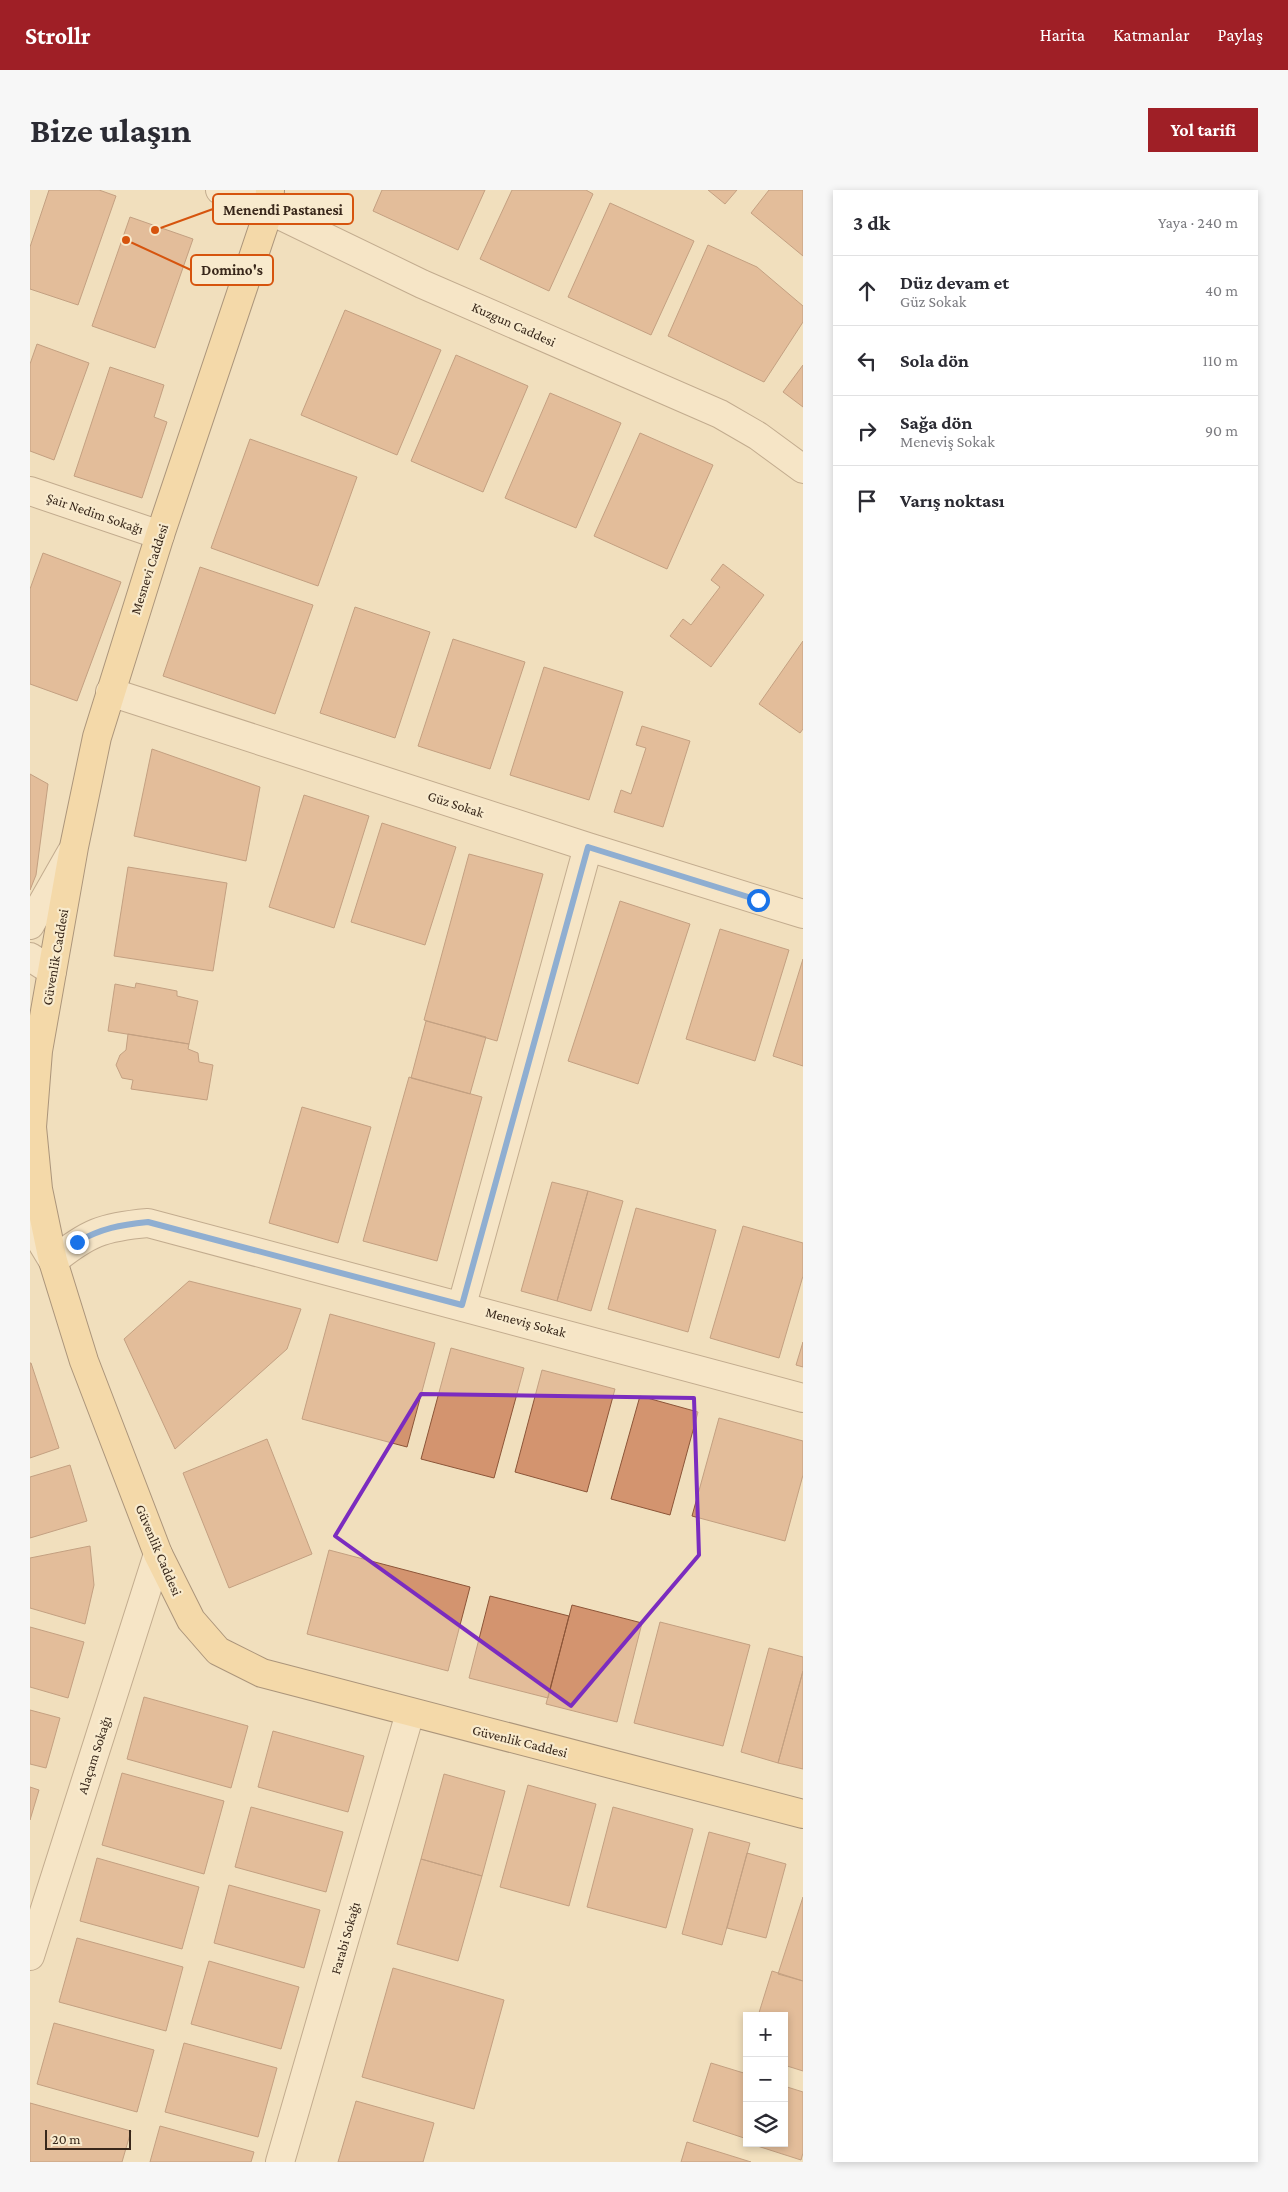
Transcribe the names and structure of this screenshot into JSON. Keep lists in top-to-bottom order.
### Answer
{
  "streets": {
    "main road": ["Mesnevi Caddesi", "Güvenlik Caddesi"],
    "street": [
      "Kuzgun Caddesi",
      "Şair Nedim Sokağı",
      "Güz Sokak",
      "Meneviş Sokak",
      "Alaçam Sokağı",
      "Farabi Sokağı"
    ]
  },
  "crossings": [
    ["Kuzgun Caddesi", "Mesnevi Caddesi"],
    ["Şair Nedim Sokağı", "Mesnevi Caddesi"],
    ["Mesnevi Caddesi", "Güz Sokak"],
    ["Mesnevi Caddesi", "Güvenlik Caddesi"],
    ["Güvenlik Caddesi", "Meneviş Sokak"],
    ["Güvenlik Caddesi", "Alaçam Sokağı"],
    ["Güvenlik Caddesi", "Farabi Sokağı"]
  ],
  "places": ["Menendi Pastanesi", "Domino's"],
  "scale_bar": "20 m",
  "page": {
    "header": "Strollr",
    "nav": ["Harita", "Katmanlar", "Paylaş"],
    "buttons": "Yol tarifi",
    "title": "Bize ulaşın",
    "heading": ["3 dk", "Yaya · 240 m"],
    "list": [
      ["Düz devam et", "Güz Sokak", "40 m"],
      ["Sola dön", "110 m"],
      ["Sağa dön", "Meneviş Sokak", "90 m"],
      "Varış noktası"
    ],
    "map_buttons": ["+", "−"],
    "scale": "20 m"
  }
}
